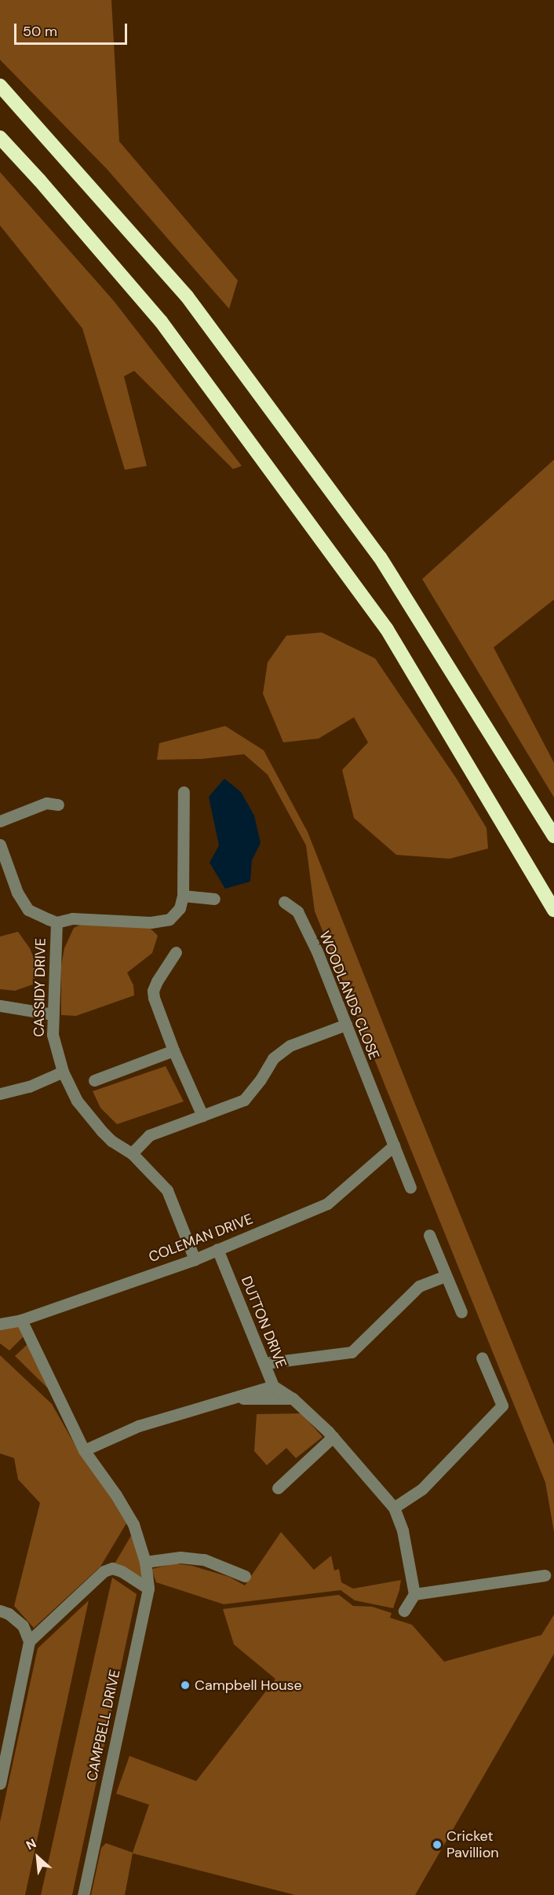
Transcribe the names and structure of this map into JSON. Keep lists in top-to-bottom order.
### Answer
{
  "streets": {
    "street": [
      "CASSIDY DRIVE",
      "WOODLANDS CLOSE",
      "COLEMAN DRIVE",
      "DUTTON DRIVE",
      "CAMPBELL DRIVE"
    ]
  },
  "crossings": [
    ["CASSIDY DRIVE", "COLEMAN DRIVE"],
    ["WOODLANDS CLOSE", "COLEMAN DRIVE"],
    ["COLEMAN DRIVE", "DUTTON DRIVE"],
    ["COLEMAN DRIVE", "CAMPBELL DRIVE"]
  ],
  "places": ["Campbell House", "Cricket Pavillion"],
  "scale_bar": "50 m",
  "north": "top left"
}
